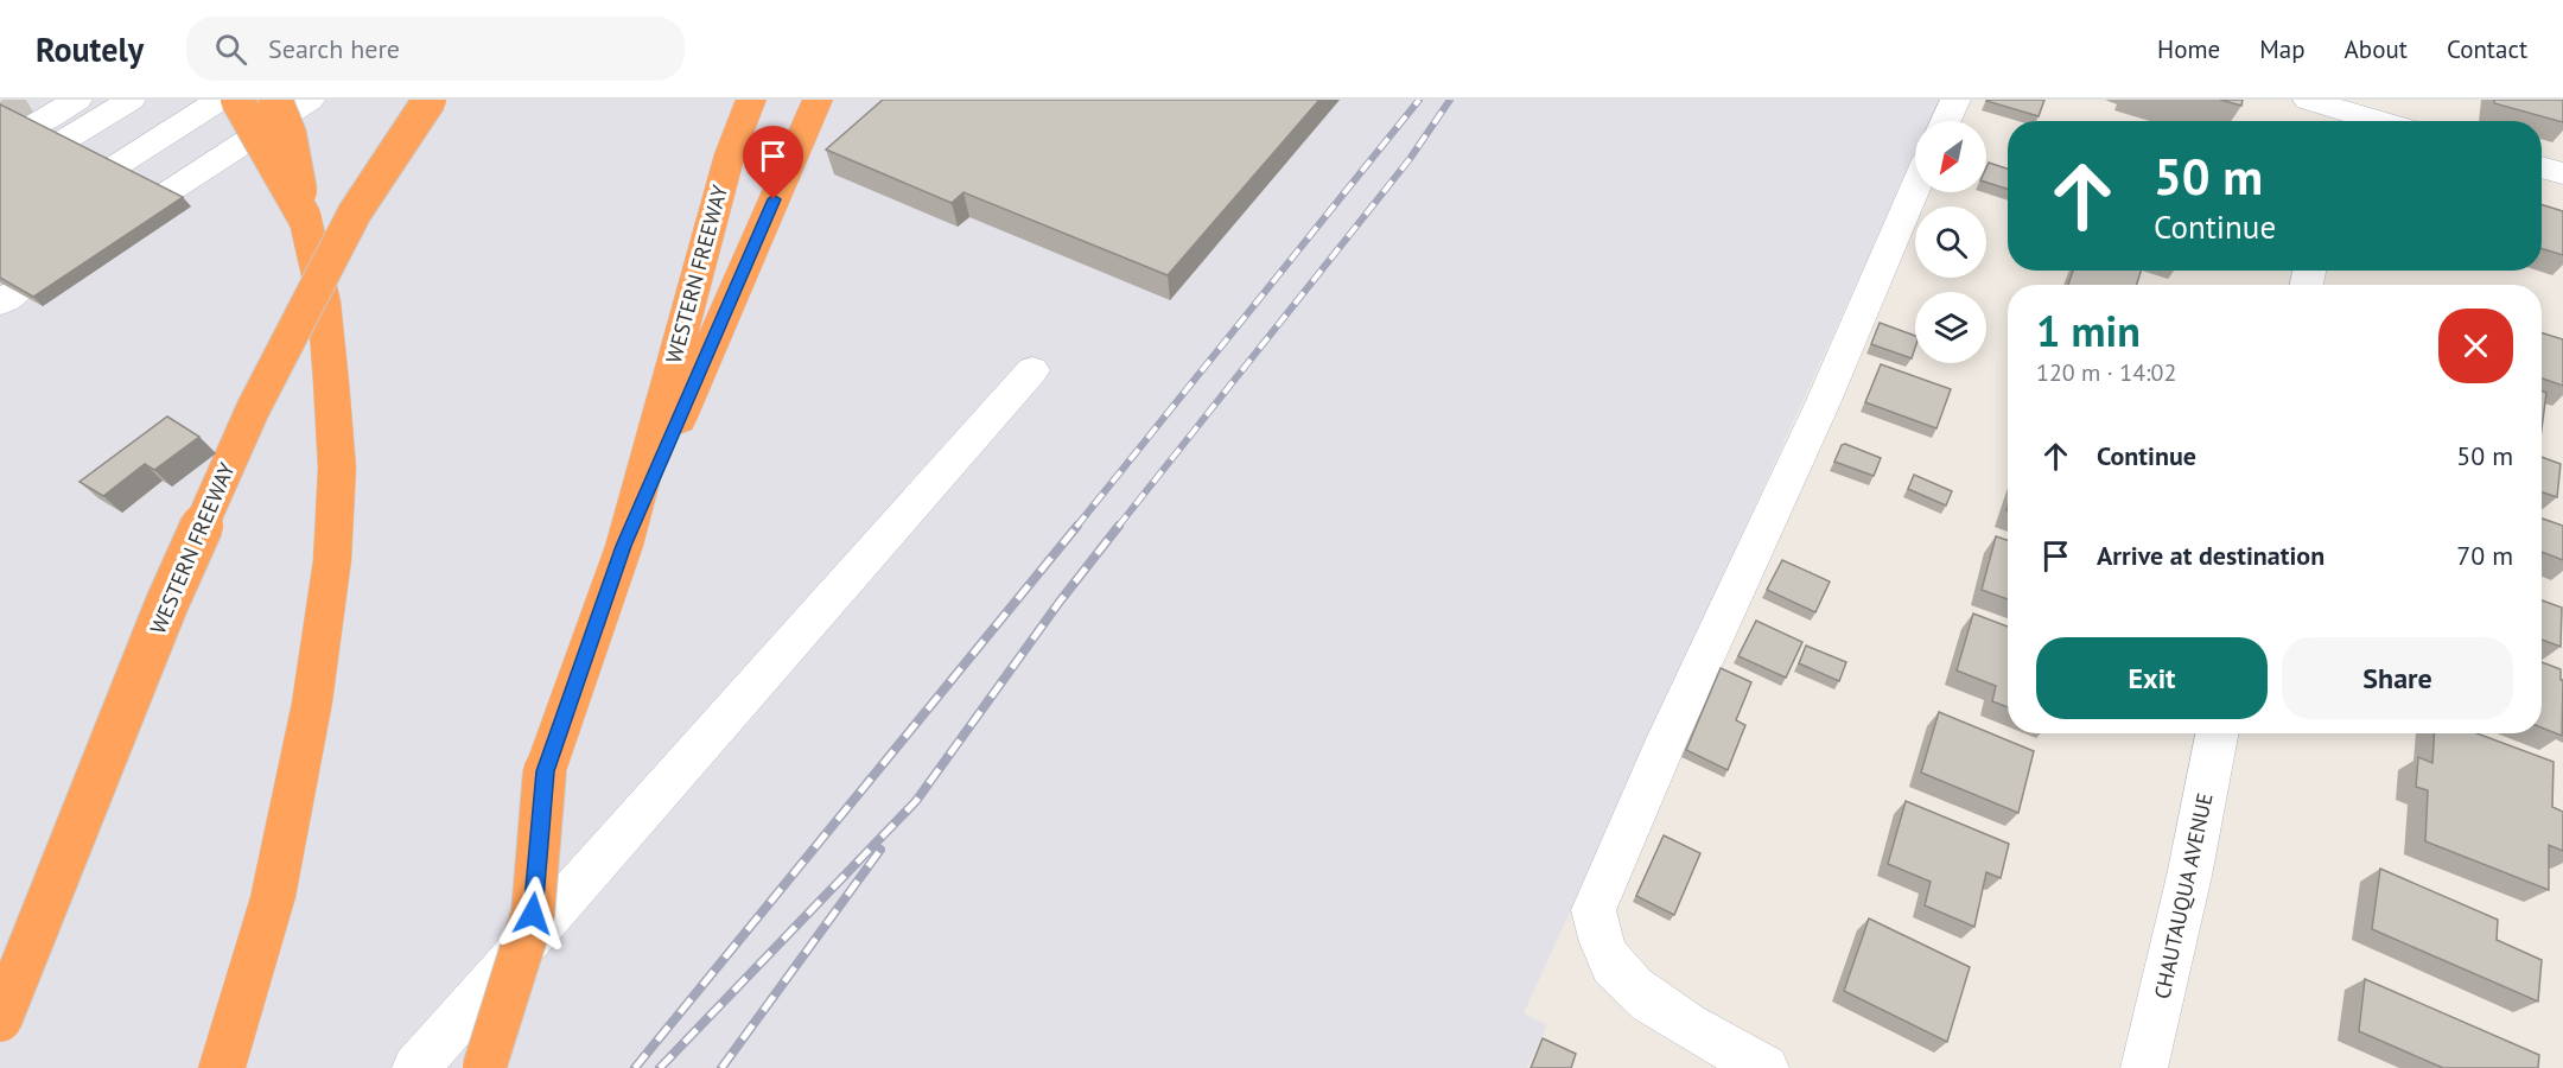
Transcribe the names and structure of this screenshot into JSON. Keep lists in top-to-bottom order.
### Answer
{
  "streets": {
    "highway": ["WESTERN FREEWAY"],
    "street": ["CHAUTAUQUA AVENUE"]
  },
  "north": "bottom left",
  "page": {
    "header": "Routely",
    "search": "Search here",
    "nav": [
      "Home",
      "Map",
      "About",
      "Contact"
    ],
    "turn": ["50 m", "Continue"],
    "heading": ["1 min", "120 m · 14:02"],
    "list": [
      {
        "name": "Continue",
        "value": "50 m"
      },
      {
        "name": "Arrive at destination",
        "value": "70 m"
      }
    ],
    "buttons": ["Exit", "Share"]
  }
}
